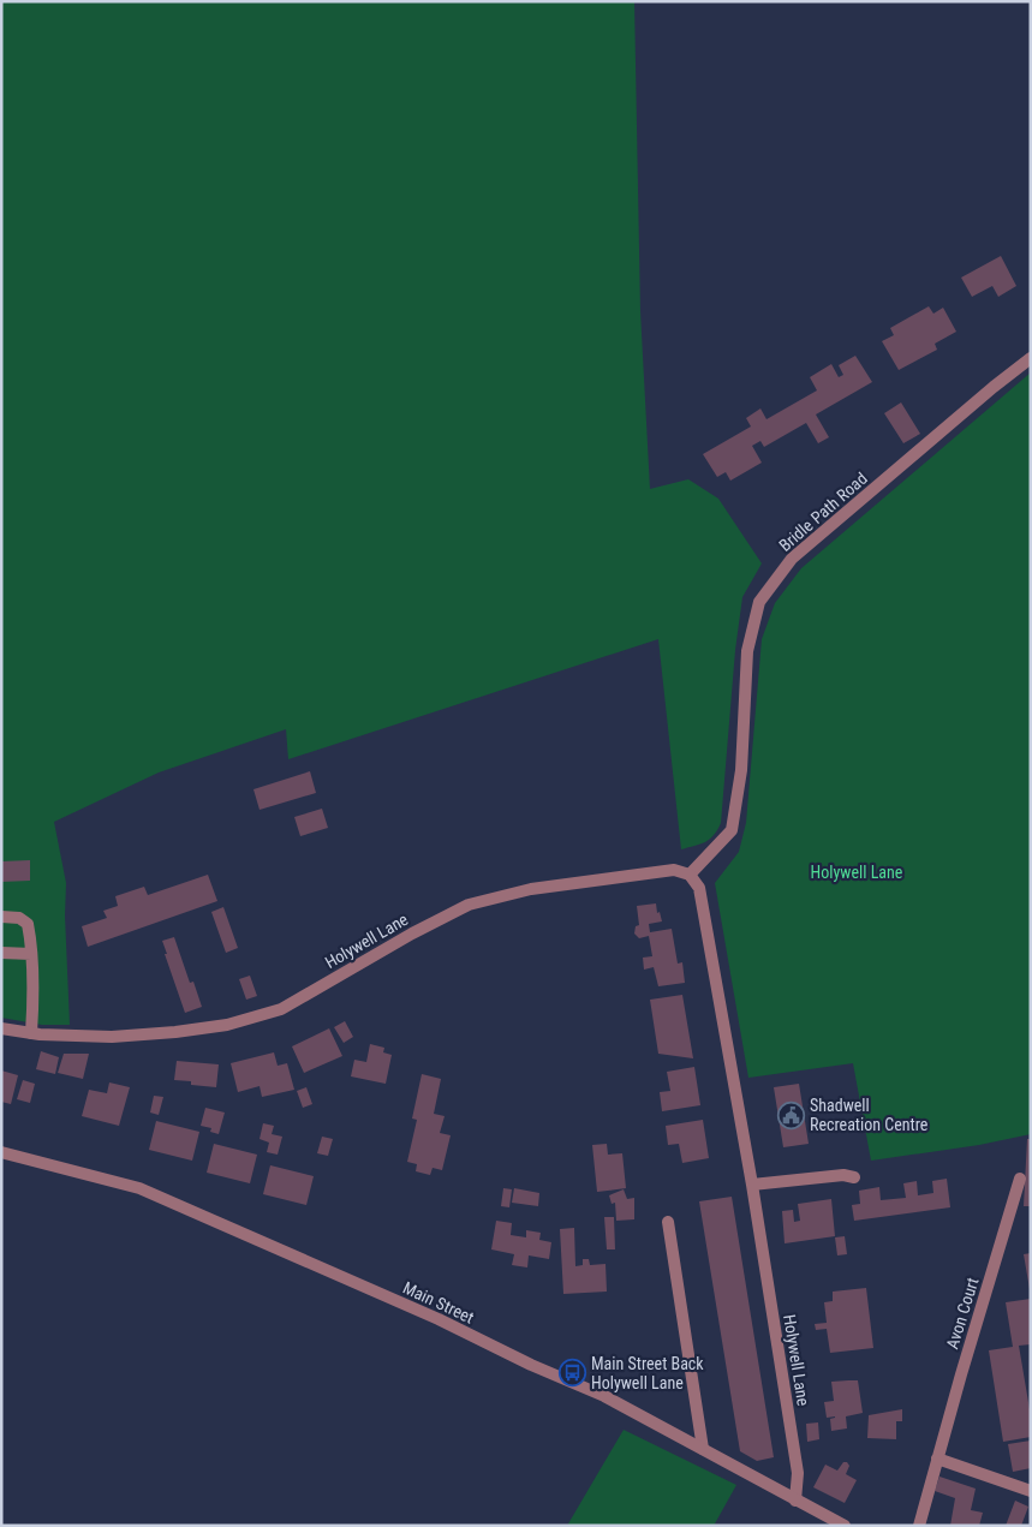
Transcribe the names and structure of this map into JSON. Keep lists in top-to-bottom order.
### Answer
{
  "streets": {
    "street": [
      "Bridle Path Road",
      "Holywell Lane",
      "Main Street",
      "Avon Court"
    ]
  },
  "crossings": [
    ["Bridle Path Road", "Holywell Lane"],
    ["Holywell Lane", "Main Street"]
  ],
  "parks": ["Holywell Lane"],
  "places": {
    "public building": ["Shadwell Recreation Centre"],
    "bus stop": ["Main Street Back Holywell Lane"]
  }
}
